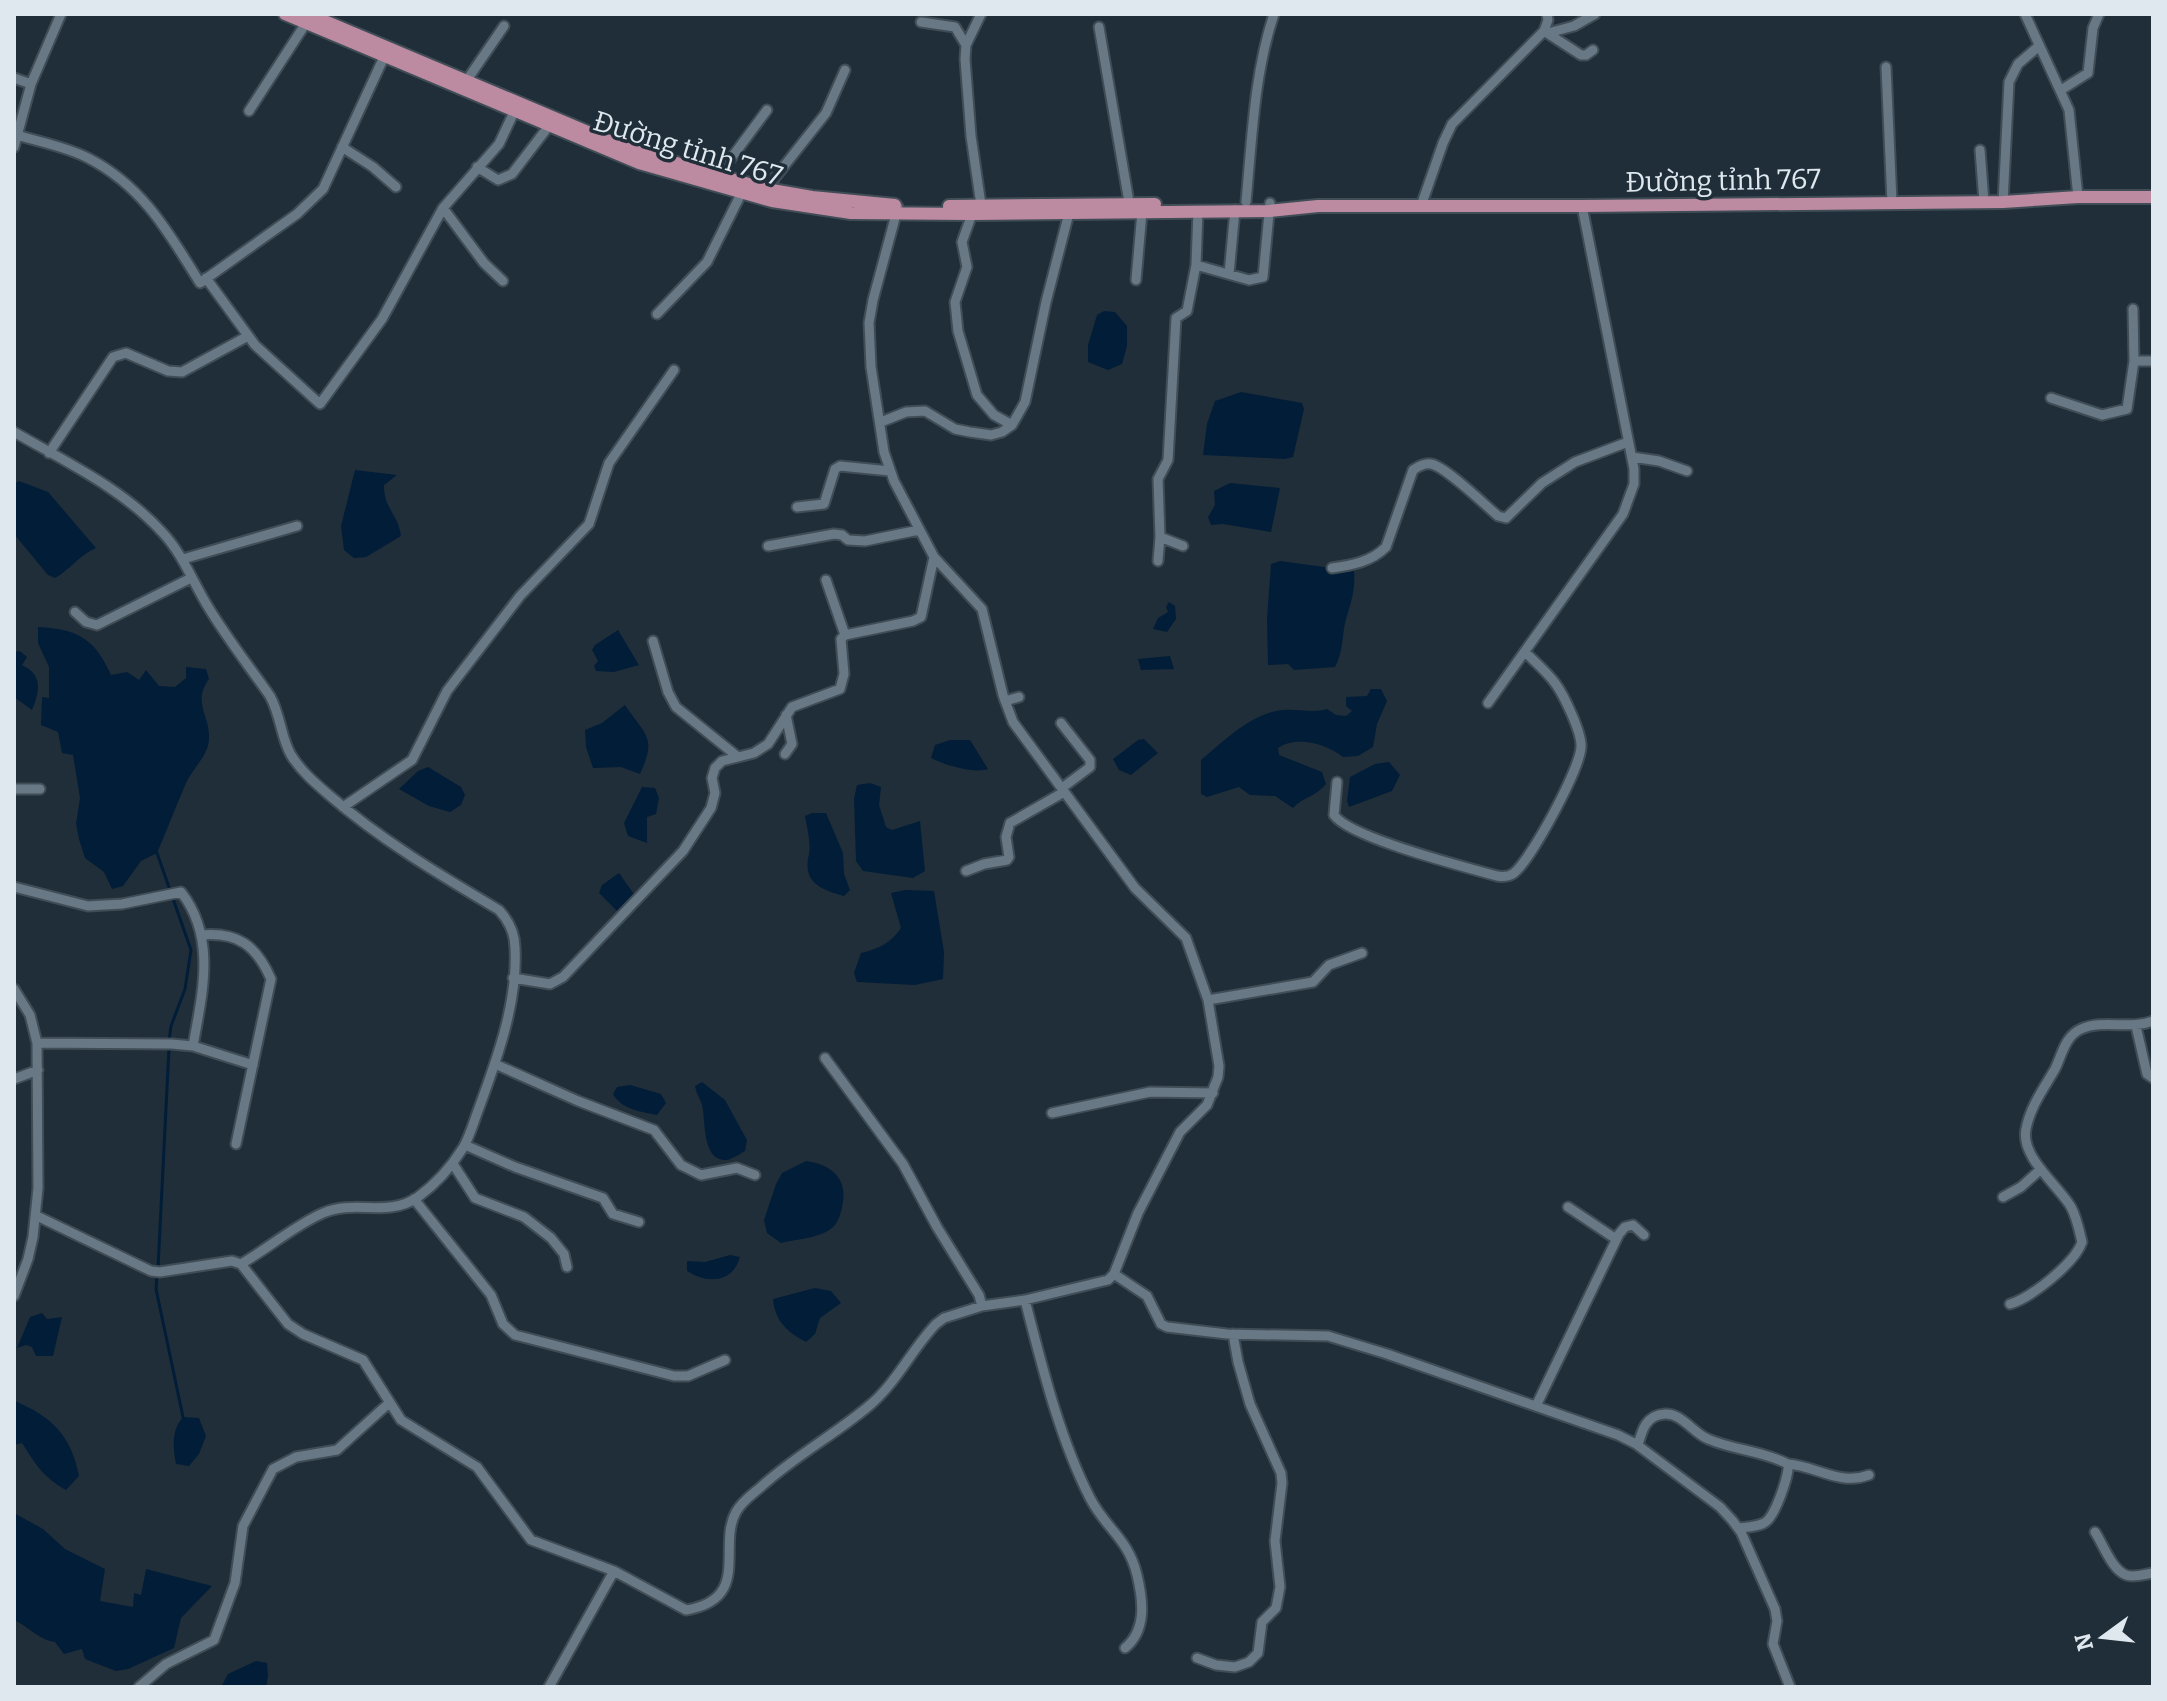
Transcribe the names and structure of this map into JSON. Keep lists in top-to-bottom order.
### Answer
{
  "streets": {
    "main road": ["Đường tỉnh 767"]
  },
  "north": "left"
}
